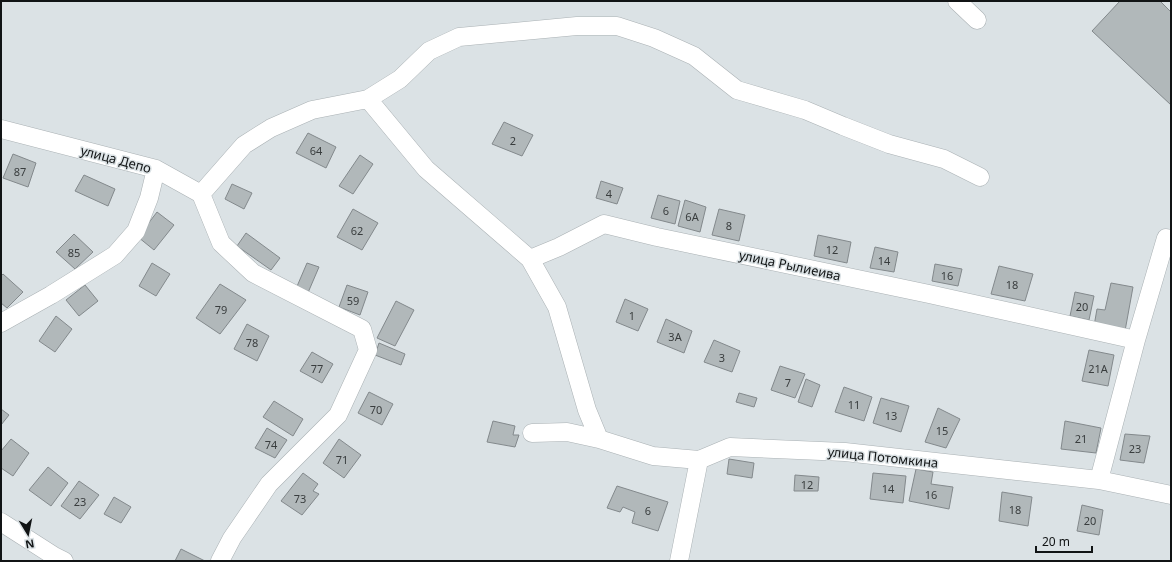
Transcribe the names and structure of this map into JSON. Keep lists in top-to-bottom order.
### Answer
{
  "streets": {
    "street": ["улица Депо", "улица Рылиеива", "улица Потомкина"]
  },
  "house_numbers": [
    "2",
    "64",
    "87",
    "4",
    "6",
    "6А",
    "8",
    "62",
    "12",
    "85",
    "14",
    "16",
    "18",
    "59",
    "20",
    "79",
    "1",
    "3А",
    "78",
    "3",
    "77",
    "21А",
    "7",
    "11",
    "70",
    "13",
    "15",
    "21",
    "74",
    "23",
    "71",
    "12",
    "14",
    "16",
    "73",
    "23",
    "18",
    "6",
    "20"
  ],
  "scale_bar": "20 m",
  "north": "bottom"
}
